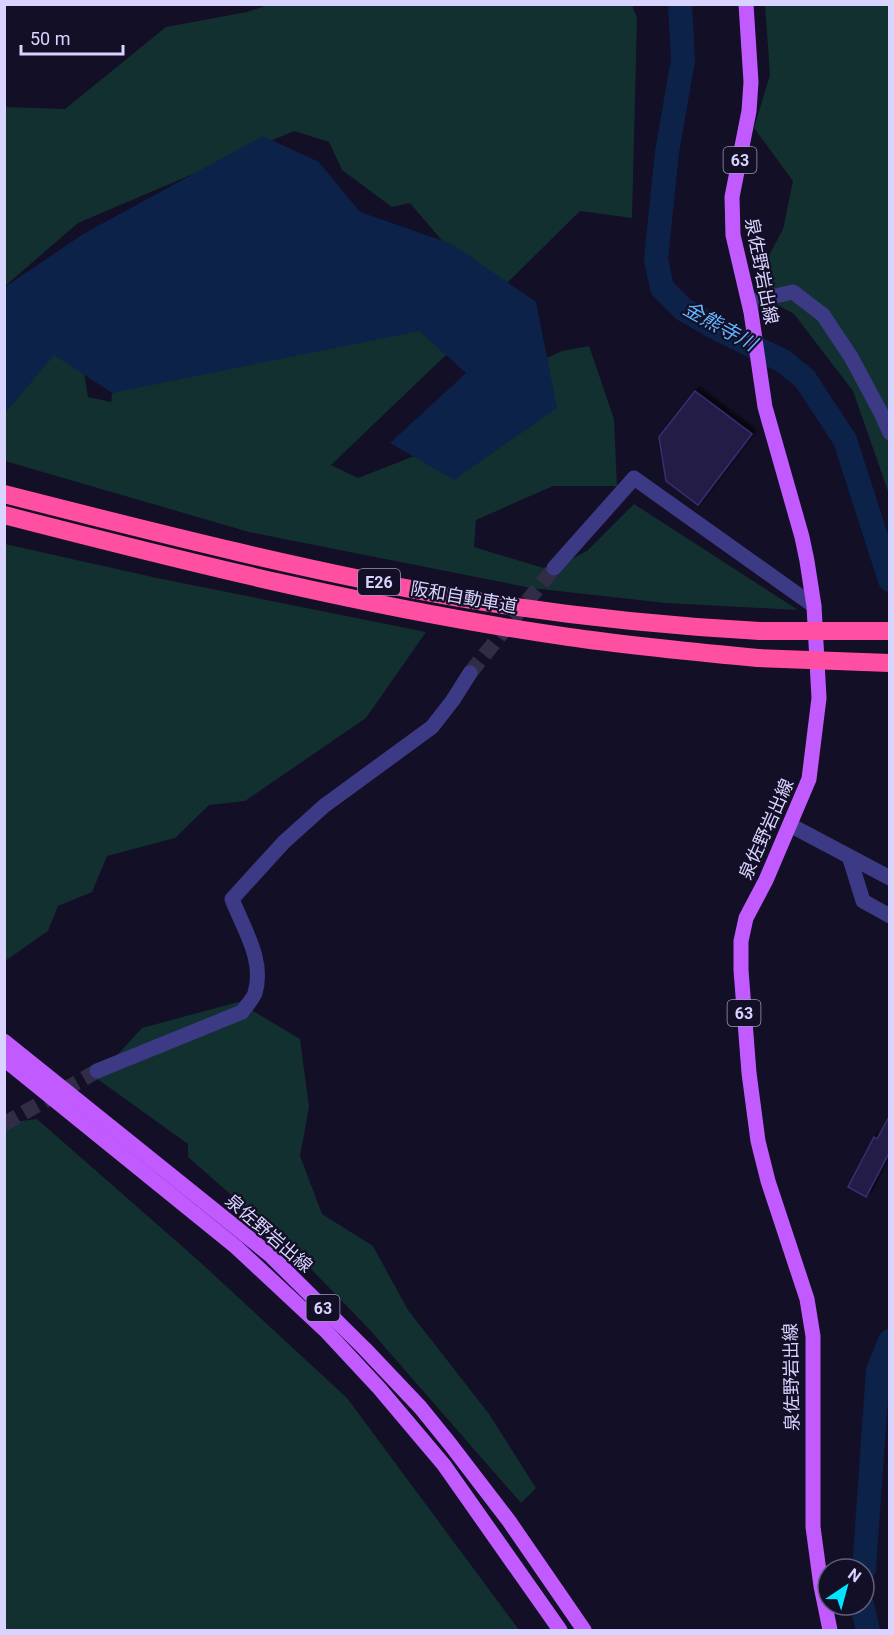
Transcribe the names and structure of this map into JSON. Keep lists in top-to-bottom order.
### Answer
{
  "streets": {
    "highway": ["E26", "阪和自動車道"],
    "main road": ["63", "泉佐野岩出線"]
  },
  "water": ["金熊寺川"],
  "scale_bar": "50 m",
  "north": "top right"
}
